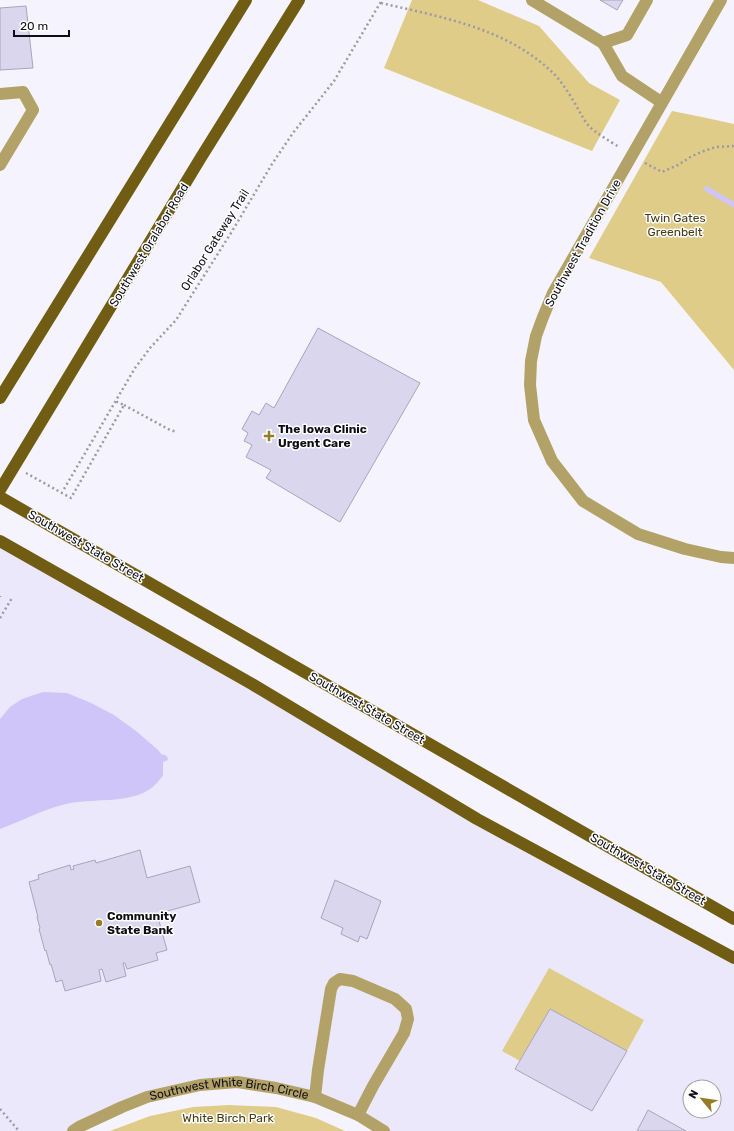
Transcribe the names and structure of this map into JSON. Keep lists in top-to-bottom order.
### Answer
{
  "streets": {
    "main road": ["Southwest Oralabor Road", "Southwest State Street"],
    "street": ["Southwest Tradition Drive", "Southwest White Birch Circle"],
    "path": ["Orlabor Gateway Trail"]
  },
  "parks": ["Twin Gates Greenbelt", "White Birch Park"],
  "places": {
    "health": ["The Iowa Clinic Urgent Care"],
    "other": ["Community State Bank"]
  },
  "scale_bar": "20 m",
  "north": "top left"
}
